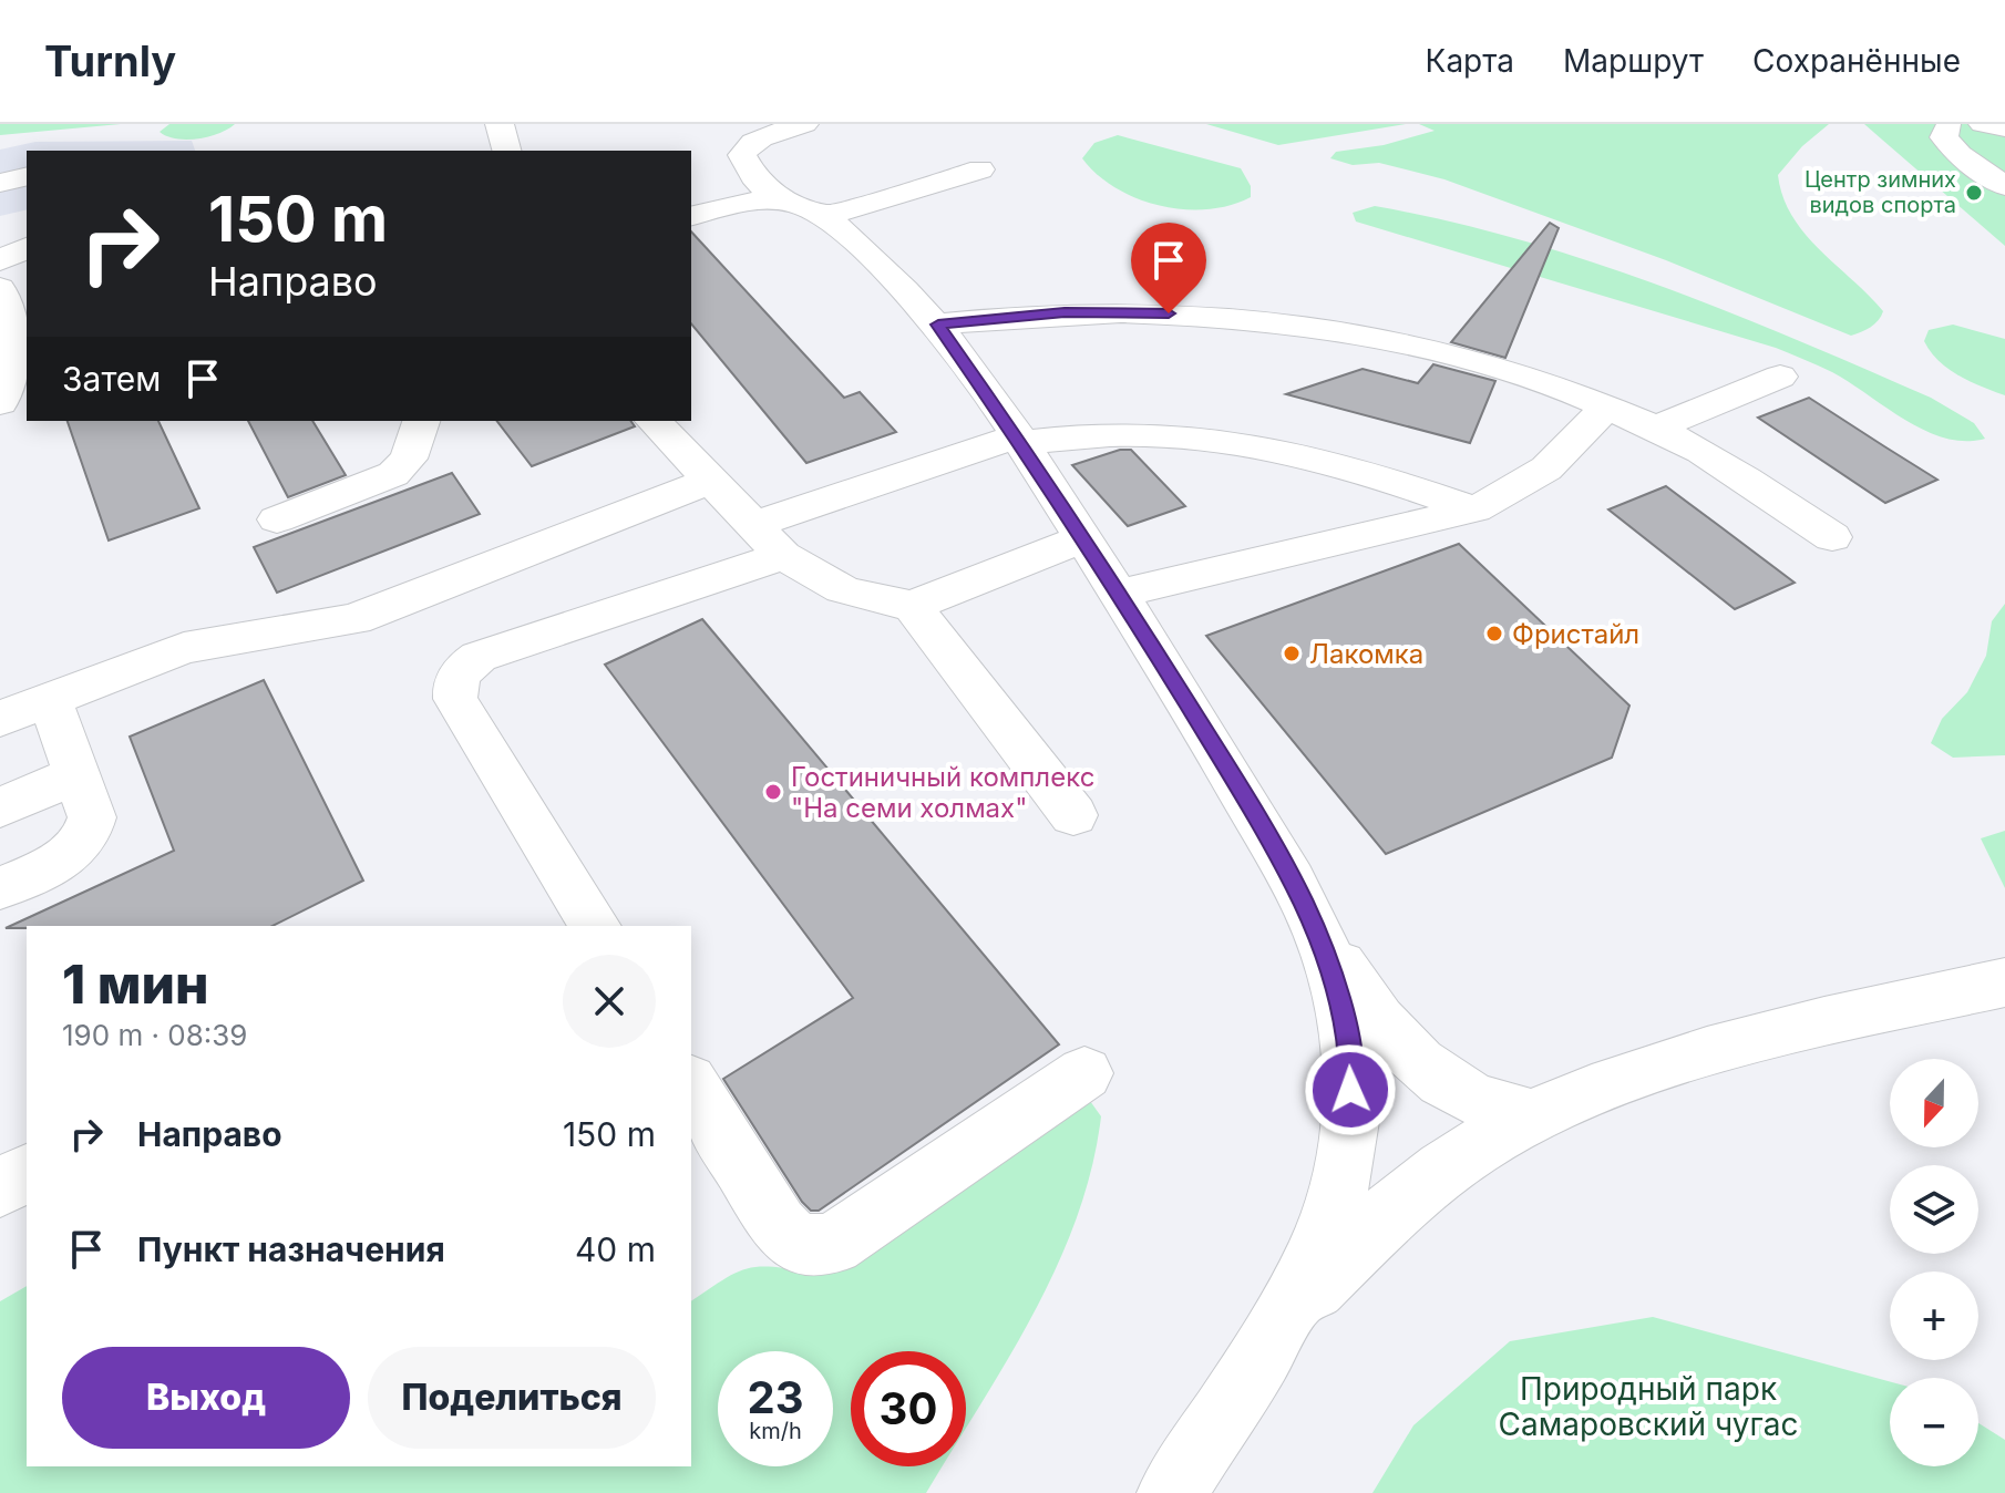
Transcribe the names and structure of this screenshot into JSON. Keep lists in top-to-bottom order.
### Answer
{
  "parks": ["Природный парк Самаровский чугас"],
  "places": [
    "Центр зимних видов спорта",
    "Фристайл",
    "Лакомка",
    "Гостиничный комплекс \"На семи холмах\""
  ],
  "north": "bottom",
  "page": {
    "header": "Turnly",
    "nav": ["Карта", "Маршрут", "Сохранённые"],
    "turn": ["150 m", "Направо"],
    "then": "Затем",
    "heading": ["1 мин", "190 m · 08:39"],
    "map_buttons": ["+", "−"],
    "list": [
      {
        "name": "Направо",
        "value": "150 m"
      },
      {
        "name": "Пункт назначения",
        "value": "40 m"
      }
    ],
    "buttons": ["Выход", "Поделиться"],
    "speed": "23 km/h",
    "limit": "30"
  }
}
